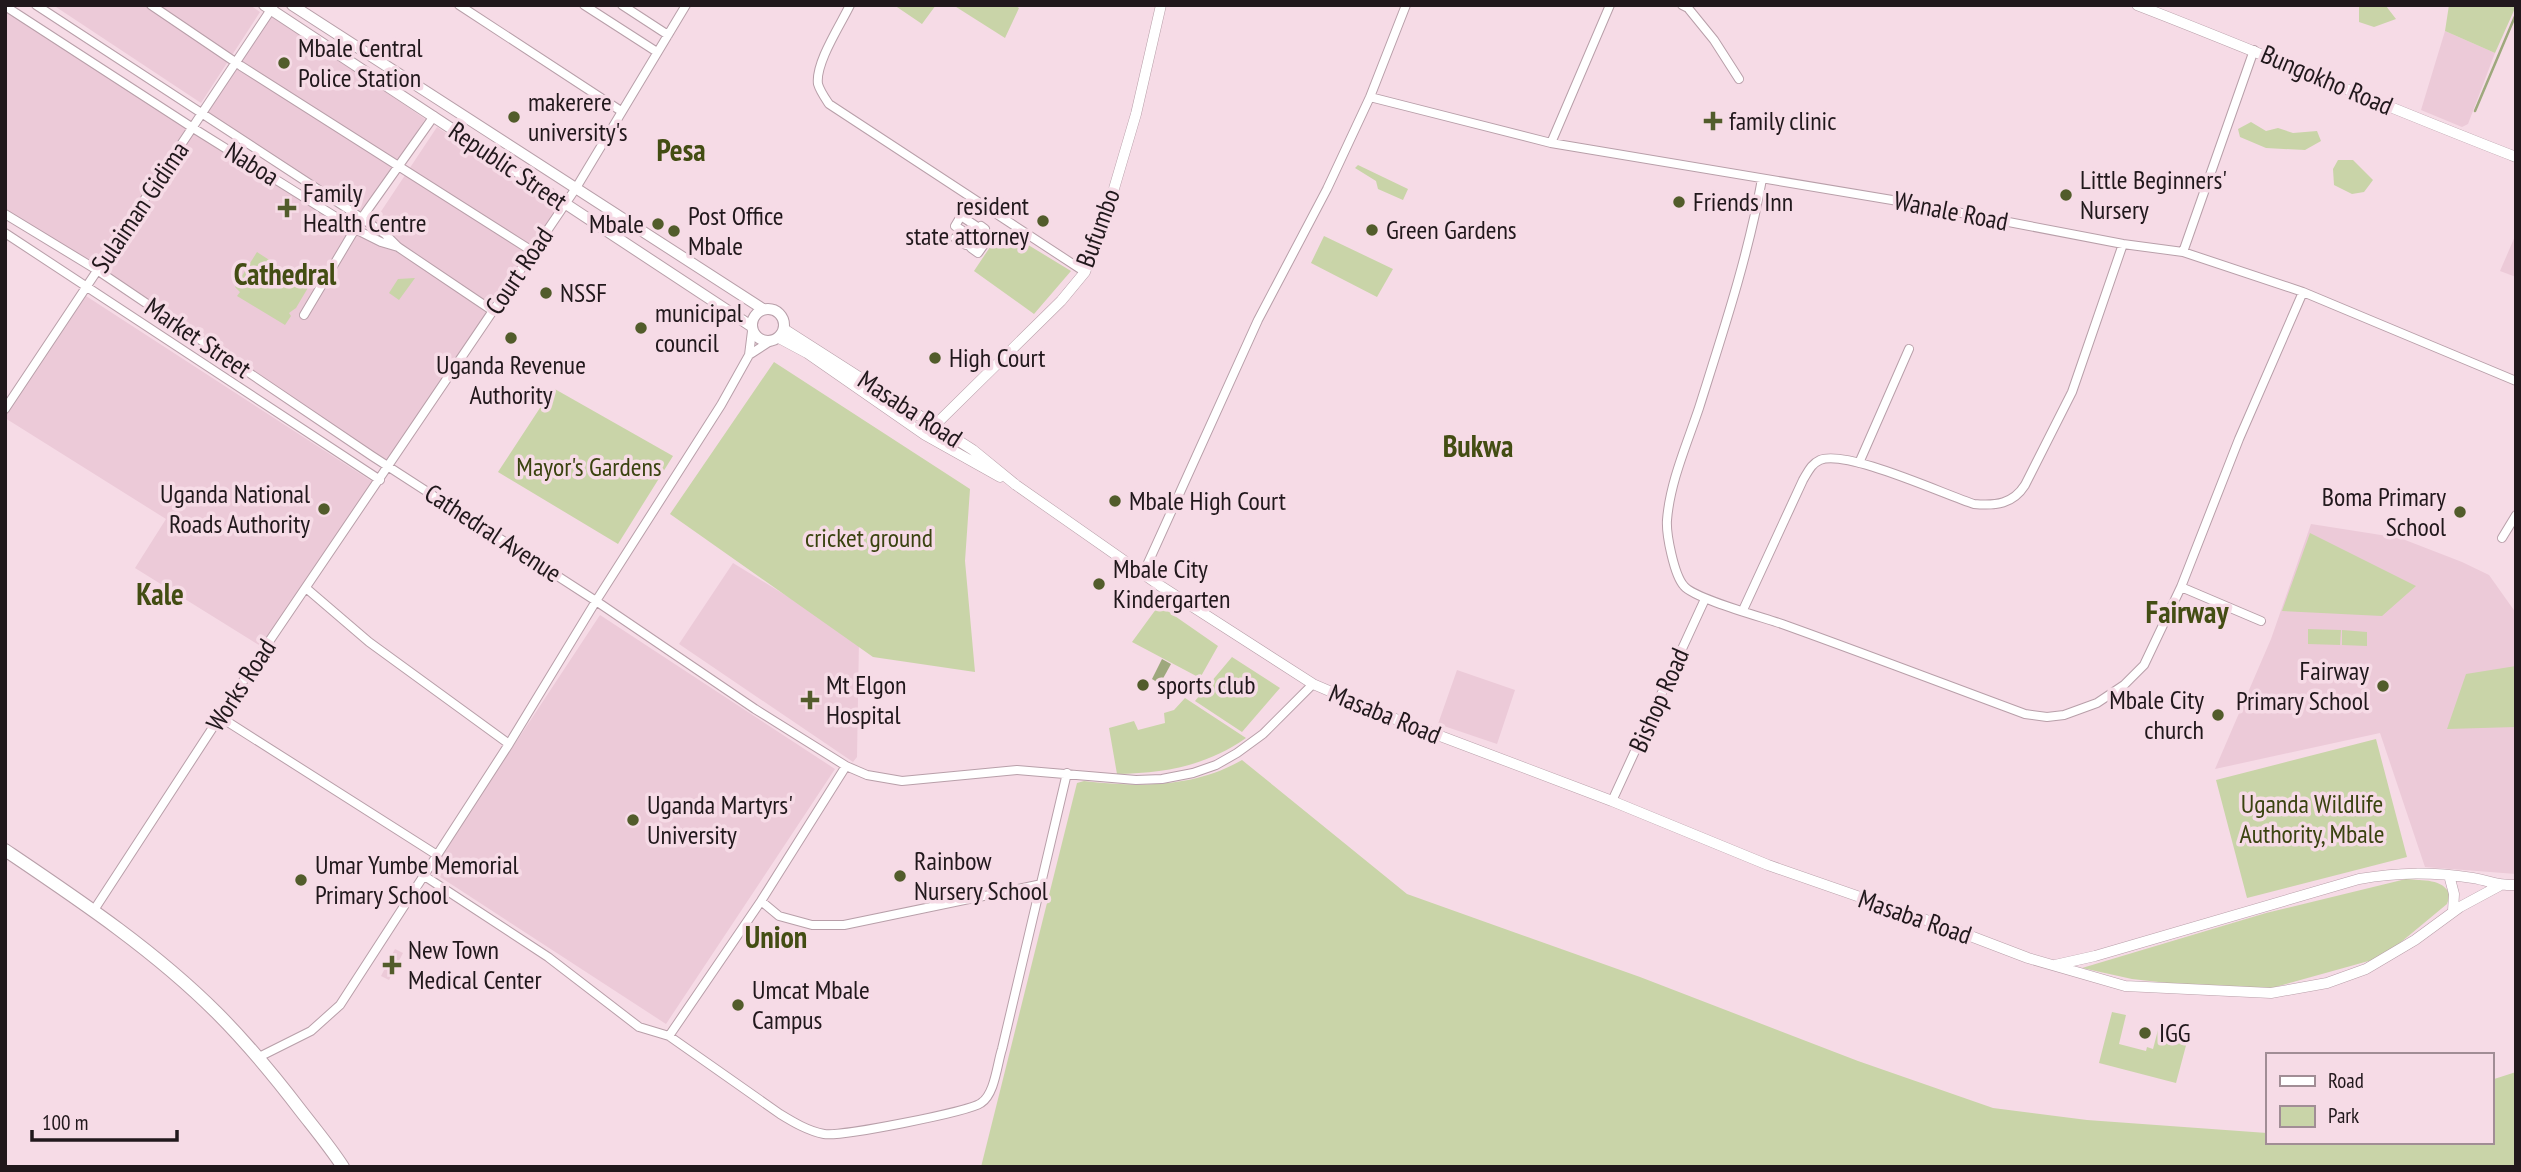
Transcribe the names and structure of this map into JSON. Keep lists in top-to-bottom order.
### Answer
{
  "streets": {
    "main road": ["Republic Street"],
    "street": [
      "Bungokho Road",
      "Naboa",
      "Sulaiman Gidima",
      "Wanale Road",
      "Bufumbo",
      "Court Road",
      "Market Street",
      "Masaba Road",
      "Cathedral Avenue",
      "Works Road",
      "Bishop Road"
    ]
  },
  "crossings": [
    ["Naboa", "Sulaiman Gidima"],
    ["Naboa", "Court Road"],
    ["Republic Street", "Sulaiman Gidima"],
    ["Republic Street", "Court Road"],
    ["Republic Street", "Masaba Road"],
    ["Sulaiman Gidima", "Market Street"],
    ["Bufumbo", "Masaba Road"],
    ["Court Road", "Market Street"],
    ["Court Road", "Cathedral Avenue"],
    ["Court Road", "Works Road"],
    ["Market Street", "Cathedral Avenue"],
    ["Market Street", "Works Road"],
    ["Masaba Road", "Cathedral Avenue"],
    ["Masaba Road", "Bishop Road"],
    ["Cathedral Avenue", "Works Road"]
  ],
  "districts": [
    "Pesa",
    "Cathedral",
    "Bukwa",
    "Kale",
    "Fairway",
    "Union"
  ],
  "parks": ["Mayor's Gardens", "cricket ground", "Uganda Wildlife Authority, Mbale"],
  "places": {
    "other": [
      "Mbale Central Police Station",
      "makerere university's",
      "Little Beginners' Nursery",
      "Friends Inn",
      "resident state attorney",
      "Mbale",
      "Green Gardens",
      "Post Office Mbale",
      "NSSF",
      "municipal council",
      "Uganda Revenue Authority",
      "High Court",
      "Mbale High Court",
      "Uganda National Roads Authority",
      "Boma Primary School",
      "Mbale City Kindergarten",
      "sports club",
      "Fairway Primary School",
      "Mbale City church",
      "Uganda Martyrs' University",
      "Rainbow Nursery School",
      "Umar Yumbe Memorial Primary School",
      "Umcat Mbale Campus",
      "IGG"
    ],
    "health": [
      "family clinic",
      "Family Health Centre",
      "Mt Elgon Hospital",
      "New Town Medical Center"
    ]
  },
  "legend": ["Road", "Park"],
  "scale_bar": "100 m"
}
